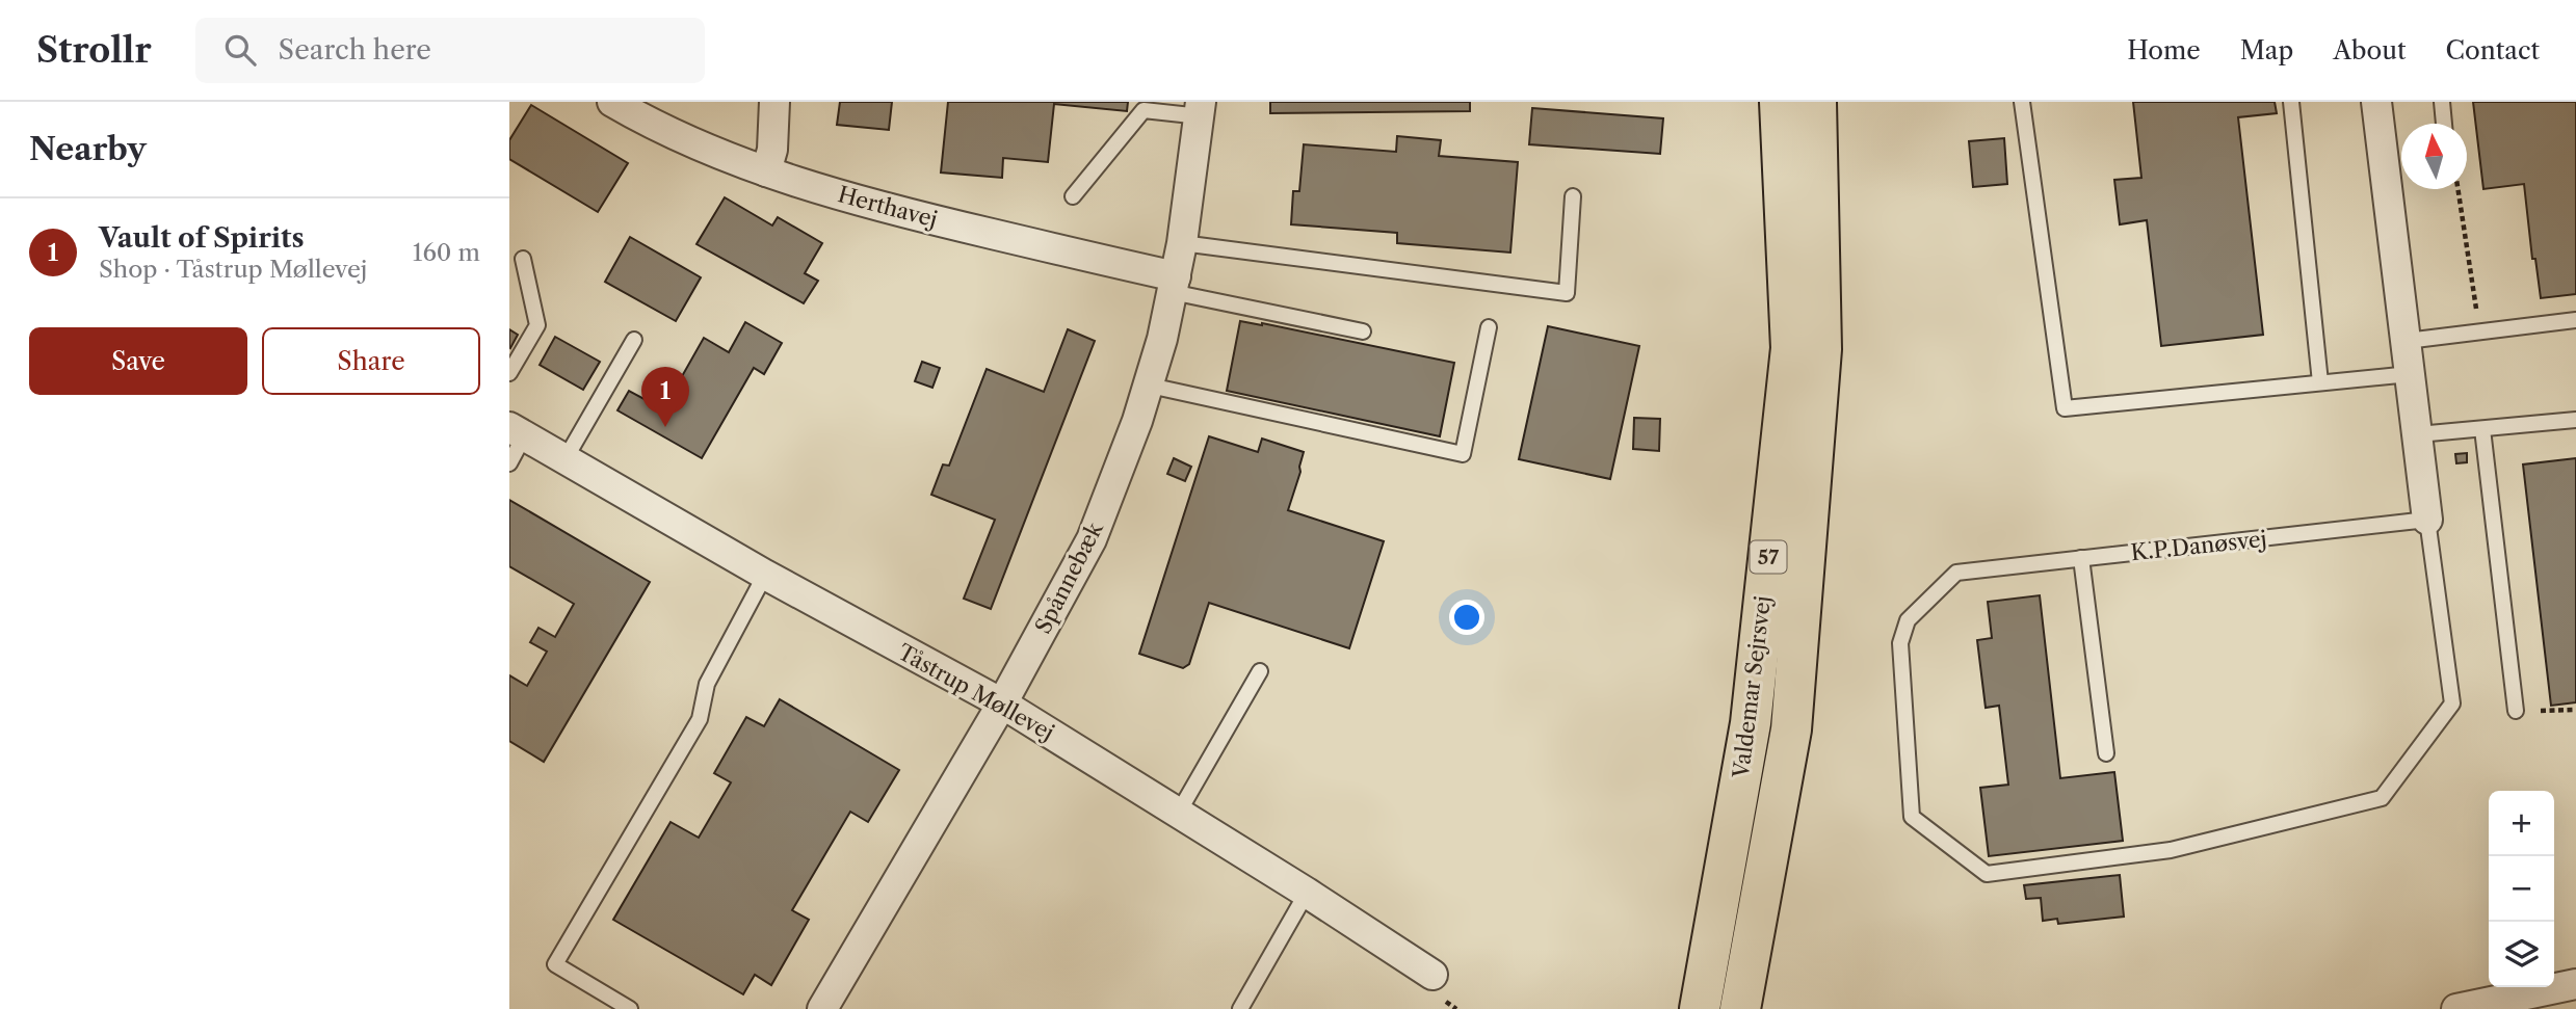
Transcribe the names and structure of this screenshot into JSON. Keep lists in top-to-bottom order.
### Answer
{
  "streets": {
    "main road": ["57", "Valdemar Sejrsvej"],
    "street": ["Herthavej", "Spånnebæk", "Tåstrup Møllevej"],
    "lane": ["K.P.Danøsvej"]
  },
  "crossings": [
    ["Herthavej", "Spånnebæk"],
    ["Spånnebæk", "Tåstrup Møllevej"]
  ],
  "north": "top",
  "page": {
    "header": "Strollr",
    "search": "Search here",
    "nav": [
      "Home",
      "Map",
      "About",
      "Contact"
    ],
    "heading": "Nearby",
    "list": [
      {
        "mark": "1",
        "name": "Vault of Spirits",
        "note": "Shop · Tåstrup Møllevej",
        "value": "160 m"
      }
    ],
    "buttons": ["Save", "Share"],
    "pins": "1",
    "map_buttons": ["+", "−"]
  }
}
